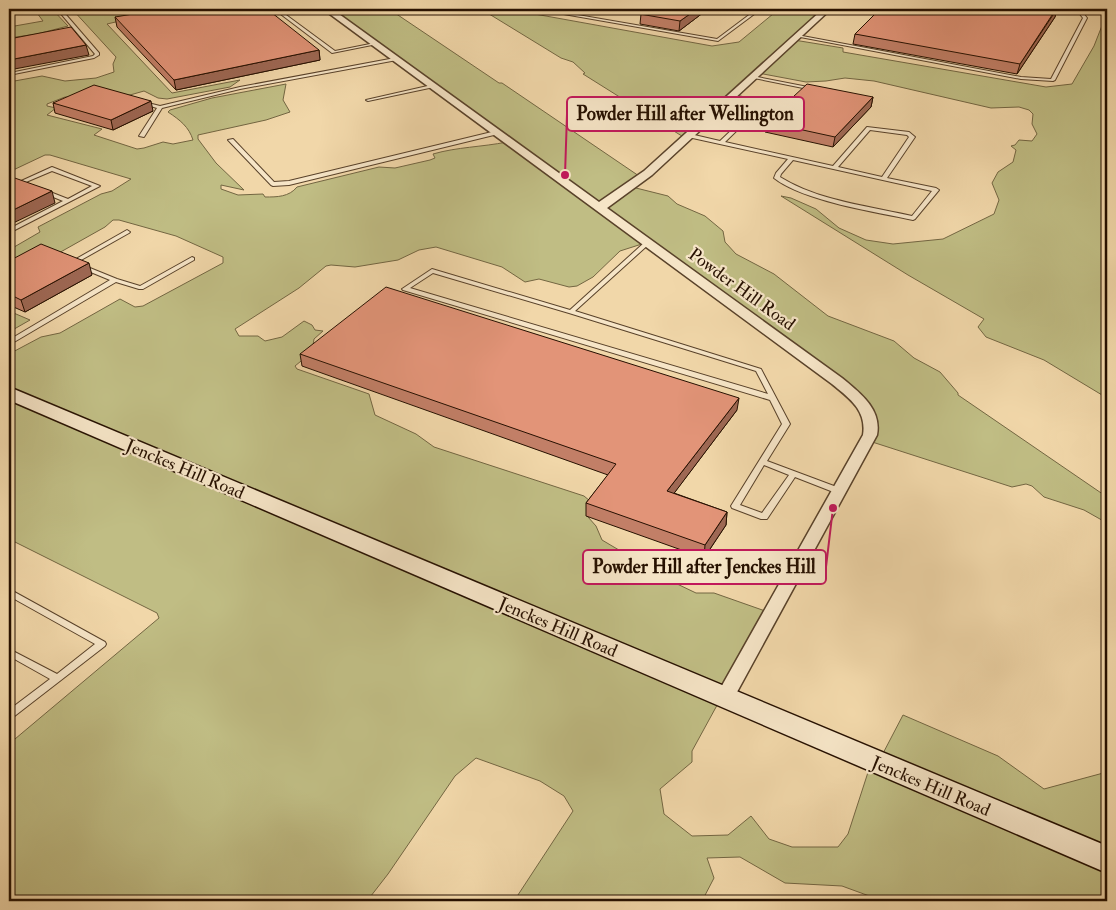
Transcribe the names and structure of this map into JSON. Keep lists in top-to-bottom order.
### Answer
{
  "streets": {
    "main road": ["Jenckes Hill Road"],
    "street": ["Powder Hill Road"]
  },
  "crossings": [
    ["Powder Hill Road", "Jenckes Hill Road"]
  ],
  "places": ["Powder Hill after Wellington", "Powder Hill after Jenckes Hill"]
}
